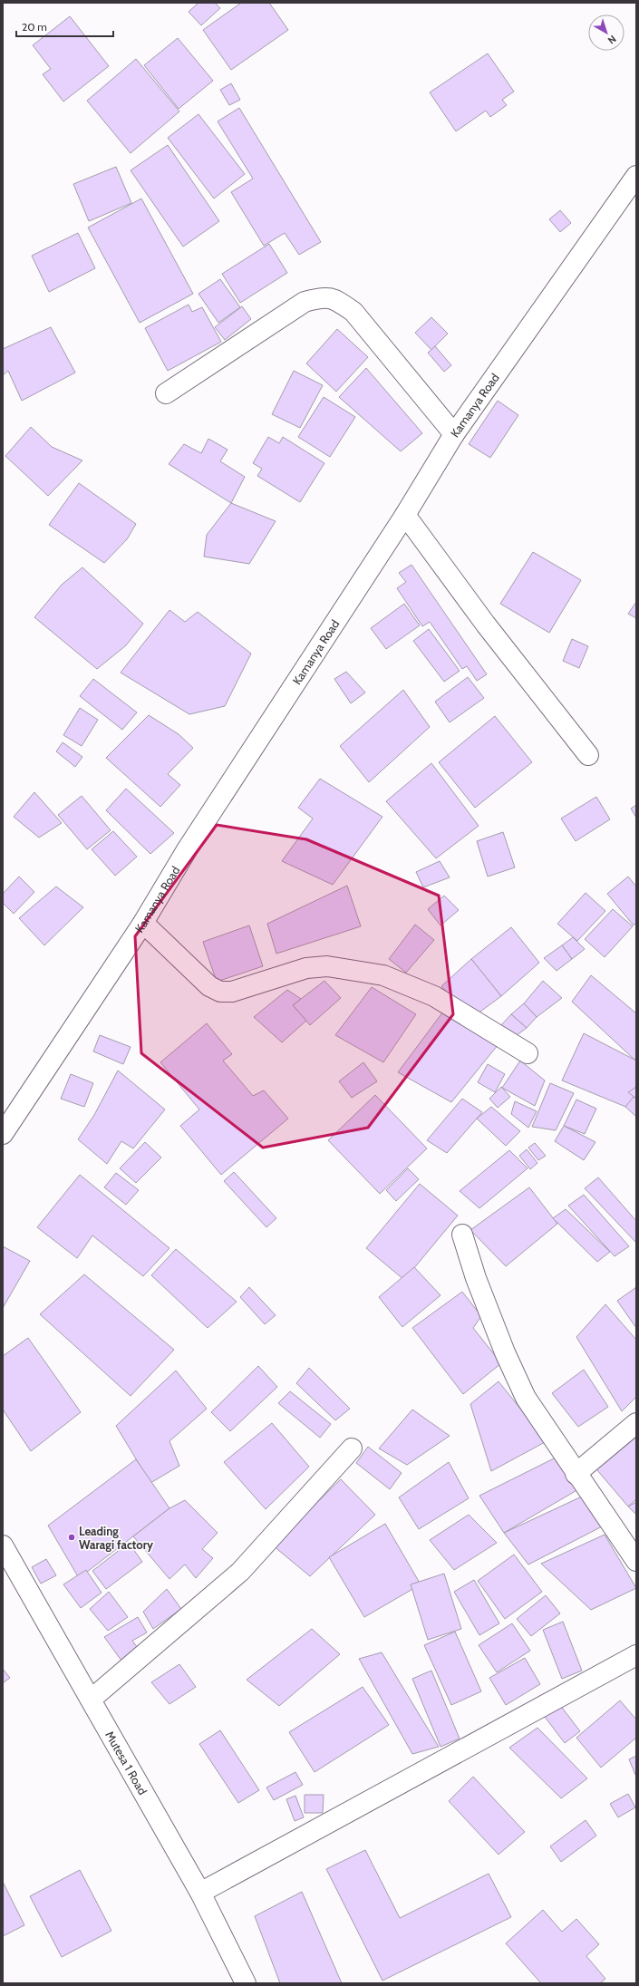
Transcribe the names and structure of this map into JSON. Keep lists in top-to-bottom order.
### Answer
{
  "streets": {
    "street": ["Kamanya Road", "Mutesa 1 Road"]
  },
  "places": ["Leading Waragi factory"],
  "scale_bar": "20 m",
  "north": "bottom right"
}
